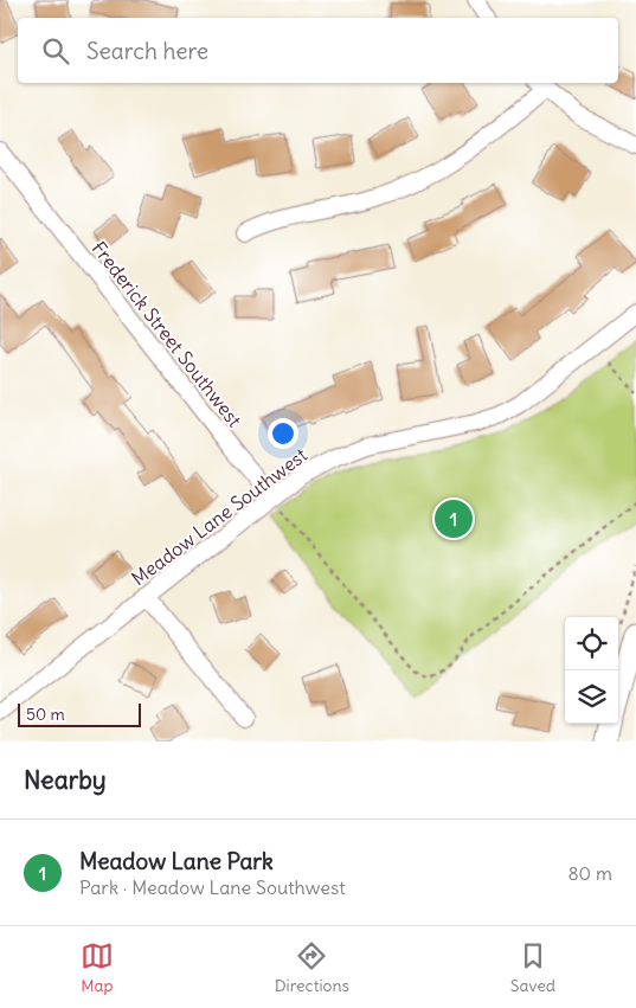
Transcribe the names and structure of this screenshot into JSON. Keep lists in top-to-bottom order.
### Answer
{
  "streets": {
    "street": ["Frederick Street Southwest", "Meadow Lane Southwest"]
  },
  "crossings": [
    ["Frederick Street Southwest", "Meadow Lane Southwest"]
  ],
  "scale_bar": "50 m",
  "page": {
    "search": "Search here",
    "pins": "1",
    "scale": "50 m",
    "heading": "Nearby",
    "list": [
      {
        "mark": "1",
        "name": "Meadow Lane Park",
        "note": "Park · Meadow Lane Southwest",
        "value": "80 m"
      }
    ],
    "nav": ["Map", "Directions", "Saved"]
  }
}
